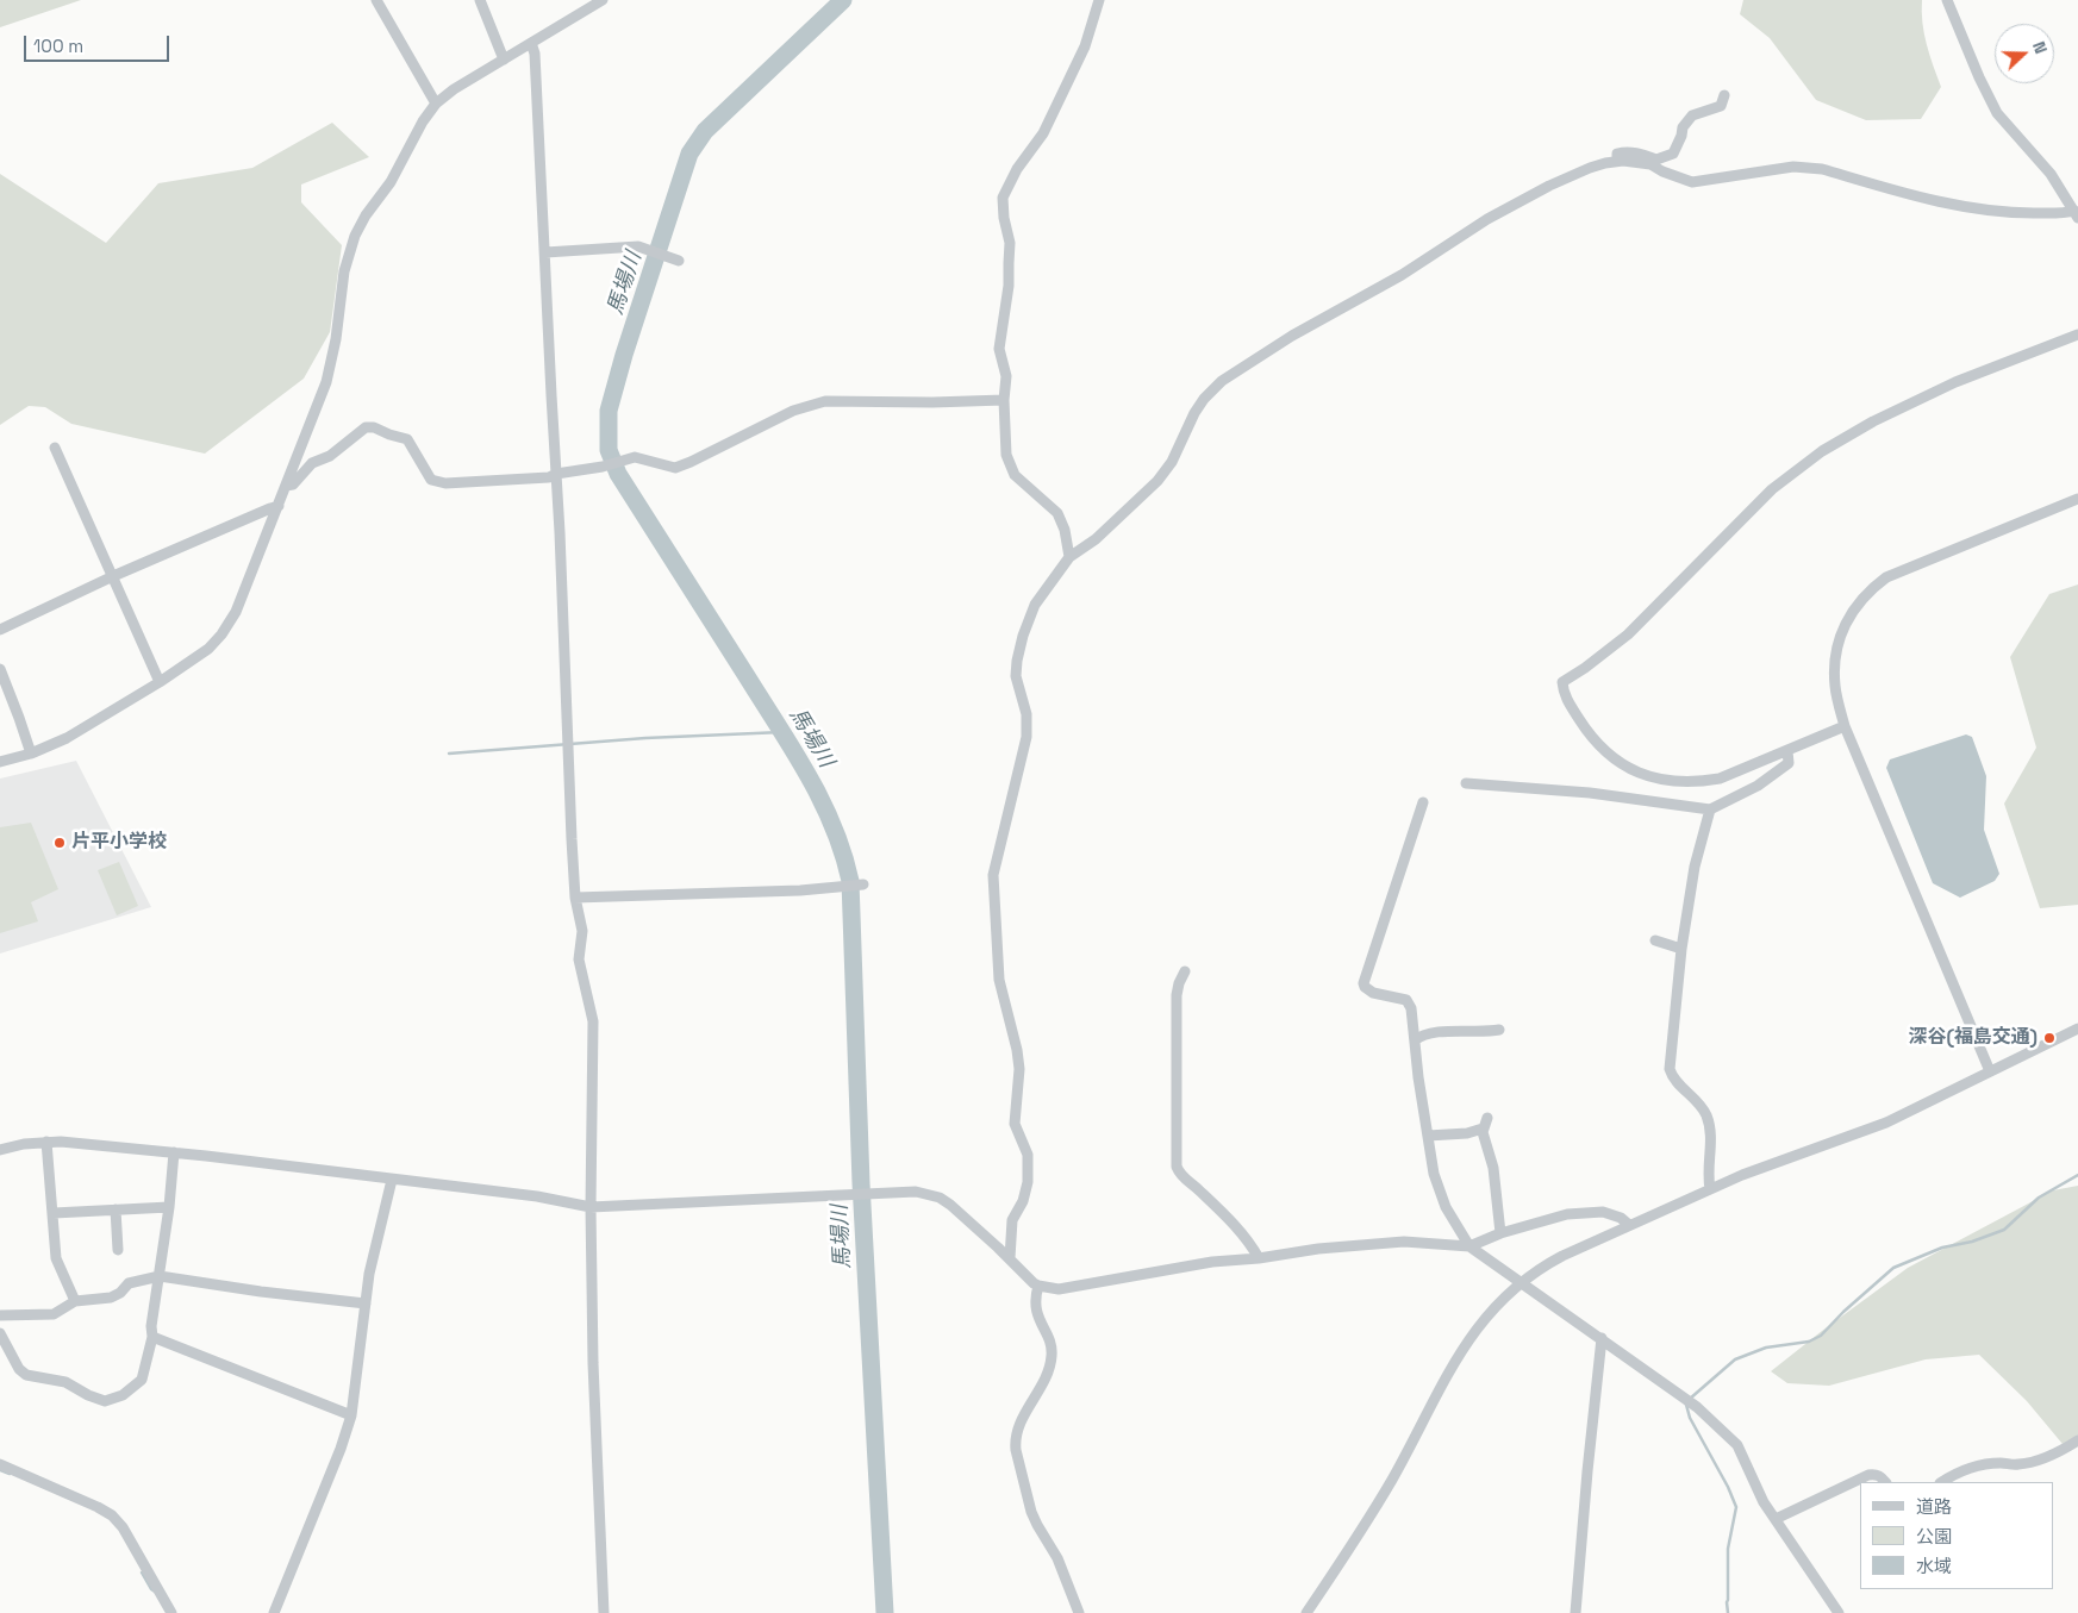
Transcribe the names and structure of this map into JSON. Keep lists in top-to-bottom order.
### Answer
{
  "water": ["馬場川"],
  "places": ["片平小学校", "深谷(福島交通)"],
  "legend": ["道路", "公園", "水域"],
  "scale_bar": "100 m",
  "north": "right"
}
